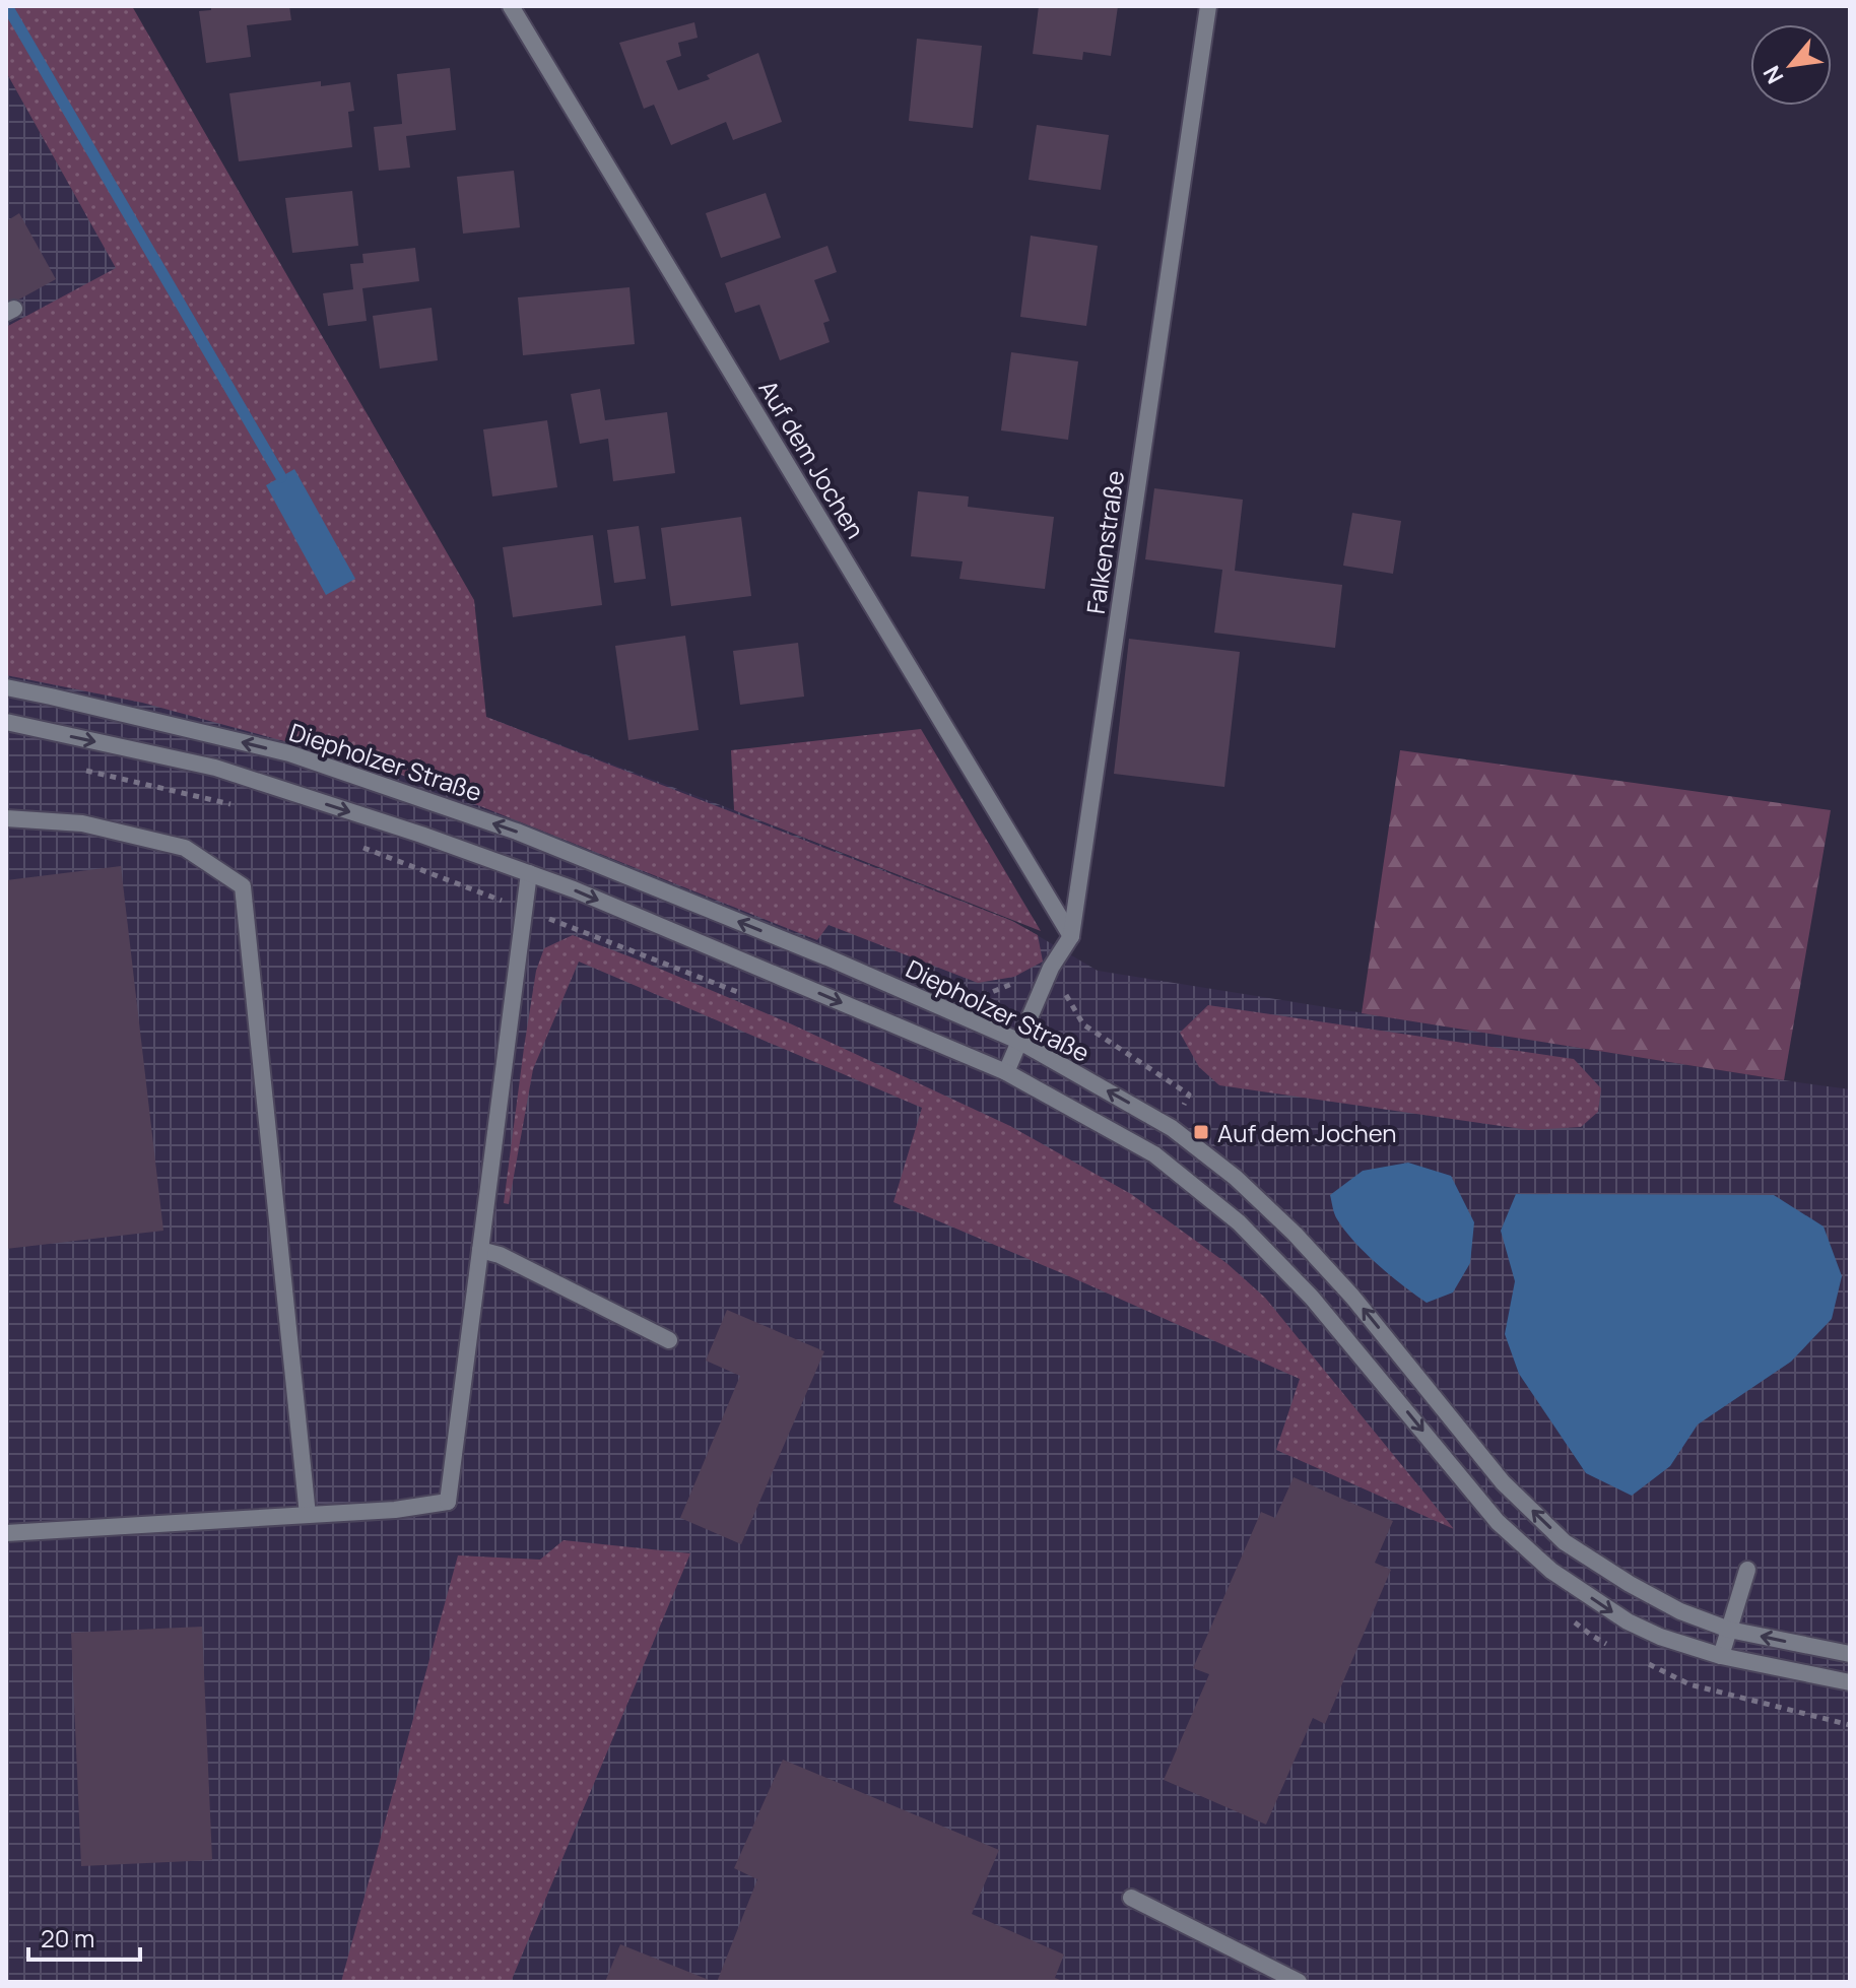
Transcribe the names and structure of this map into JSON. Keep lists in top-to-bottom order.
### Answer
{
  "streets": {
    "street": ["Auf dem Jochen", "Falkenstraße", "Diepholzer Straße"]
  },
  "crossings": [
    ["Auf dem Jochen", "Falkenstraße"],
    ["Falkenstraße", "Diepholzer Straße"]
  ],
  "places": {
    "transit": ["Auf dem Jochen"]
  },
  "scale_bar": "20 m",
  "north": "bottom left"
}
